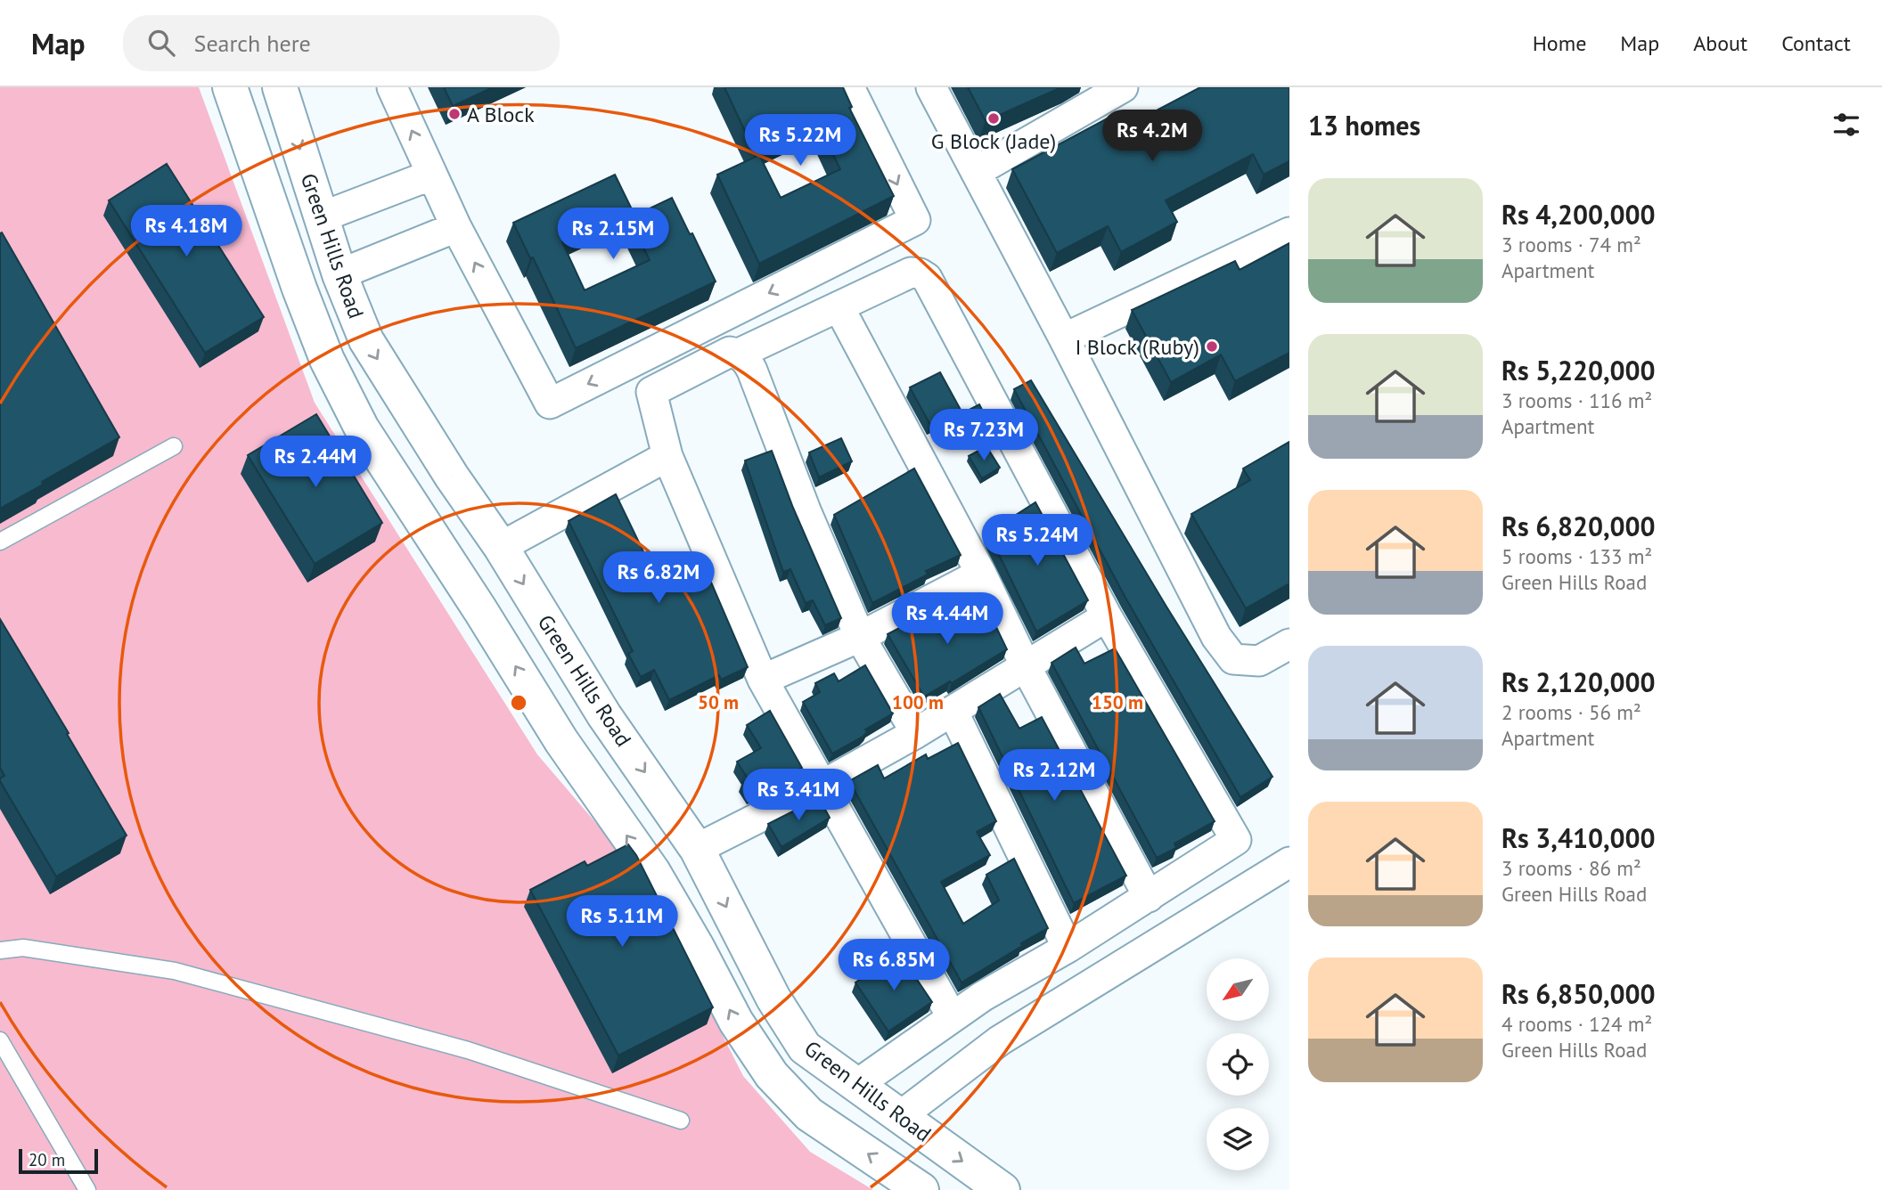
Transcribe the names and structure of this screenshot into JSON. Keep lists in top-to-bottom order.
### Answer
{
  "streets": {
    "street": ["Green Hills Road"]
  },
  "places": ["A Block", "G Block (Jade)", "I Block (Ruby)"],
  "scale_bar": "20 m",
  "north": "bottom left",
  "page": {
    "header": "Map",
    "search": "Search here",
    "nav": [
      "Home",
      "Map",
      "About",
      "Contact"
    ],
    "heading": "13 homes",
    "price": [
      "Rs 4.2M",
      "Rs 5.22M",
      "Rs 4.18M",
      "Rs 2.15M",
      "Rs 7.23M",
      "Rs 2.44M",
      "Rs 5.24M",
      "Rs 6.82M",
      "Rs 4.44M",
      "Rs 2.12M",
      "Rs 3.41M",
      "Rs 5.11M",
      "Rs 6.85M"
    ],
    "list": [
      {
        "name": "Rs 4,200,000",
        "note": "3 rooms · 74 m² · Apartment"
      },
      {
        "name": "Rs 5,220,000",
        "note": "3 rooms · 116 m² · Apartment"
      },
      {
        "name": "Rs 6,820,000",
        "note": "5 rooms · 133 m² · Green Hills Road"
      },
      {
        "name": "Rs 2,120,000",
        "note": "2 rooms · 56 m² · Apartment"
      },
      {
        "name": "Rs 3,410,000",
        "note": "3 rooms · 86 m² · Green Hills Road"
      },
      {
        "name": "Rs 6,850,000",
        "note": "4 rooms · 124 m² · Green Hills Road"
      }
    ],
    "scale": "20 m"
  },
  "rings": ["50 m", "100 m", "150 m"]
}
